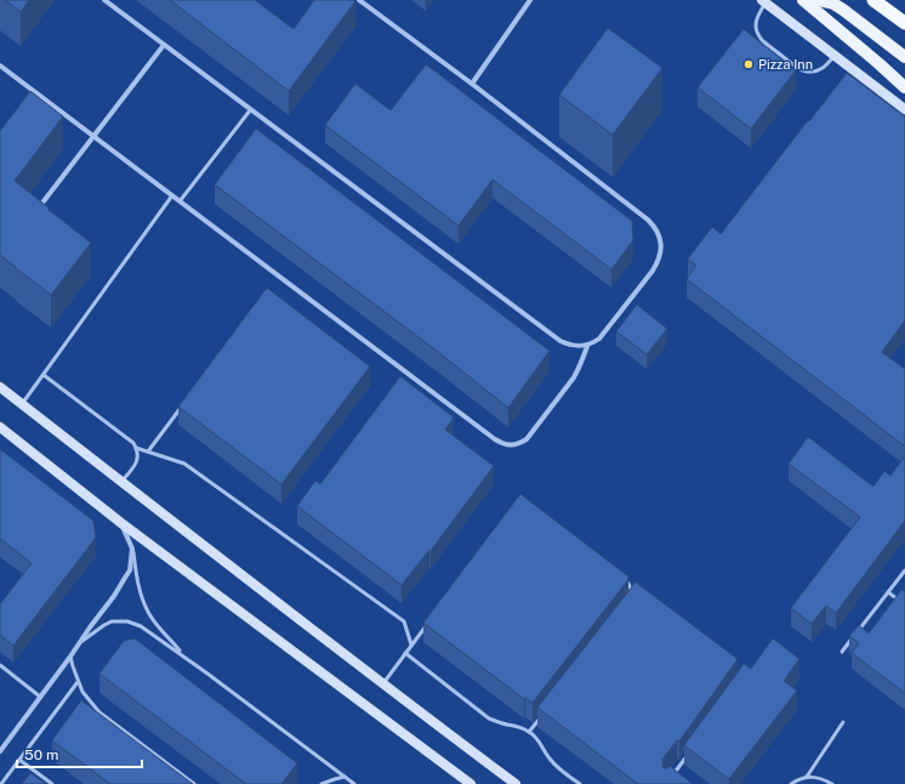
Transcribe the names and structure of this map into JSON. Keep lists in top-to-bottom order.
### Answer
{
  "places": ["Pizza Inn"],
  "scale_bar": "50 m"
}
